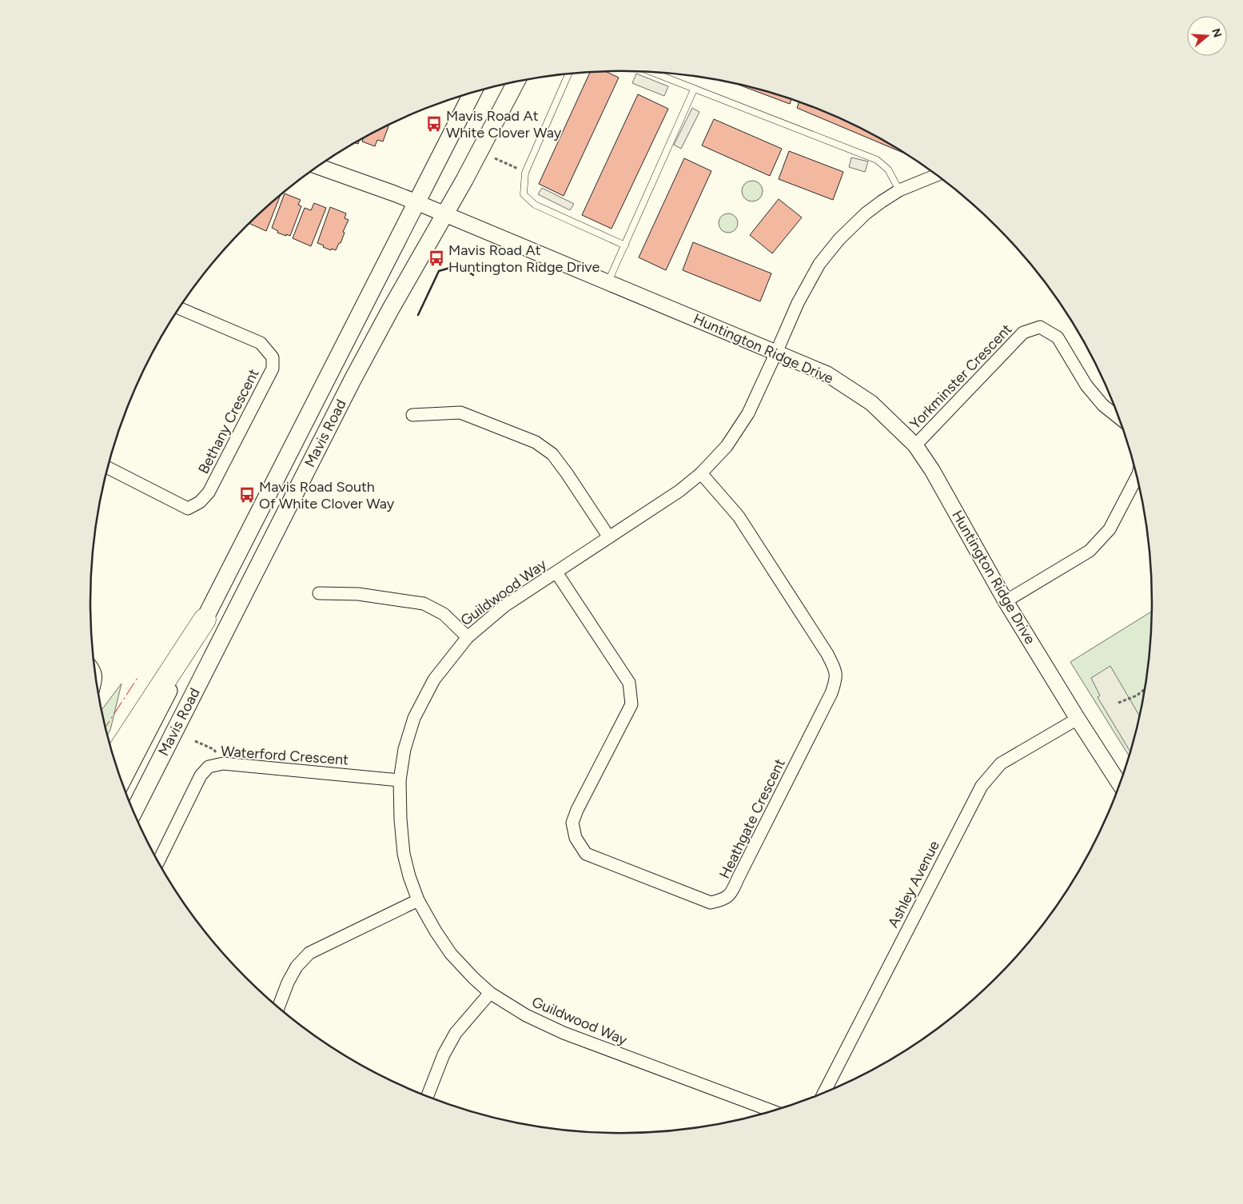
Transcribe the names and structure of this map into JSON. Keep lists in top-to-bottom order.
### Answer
{
  "streets": {
    "main road": ["Mavis Road"],
    "street": [
      "Huntington Ridge Drive",
      "Yorkminster Crescent",
      "Bethany Crescent",
      "Guildwood Way",
      "Waterford Crescent",
      "Heathgate Crescent",
      "Ashley Avenue"
    ]
  },
  "crossings": [
    ["Huntington Ridge Drive", "Yorkminster Crescent"],
    ["Huntington Ridge Drive", "Mavis Road"],
    ["Huntington Ridge Drive", "Guildwood Way"],
    ["Huntington Ridge Drive", "Ashley Avenue"],
    ["Guildwood Way", "Waterford Crescent"],
    ["Guildwood Way", "Heathgate Crescent"]
  ],
  "places": {
    "bus stop": ["Mavis Road At White Clover Way", "Mavis Road At Huntington Ridge Drive", "Mavis Road South Of White Clover Way"]
  },
  "north": "right"
}
